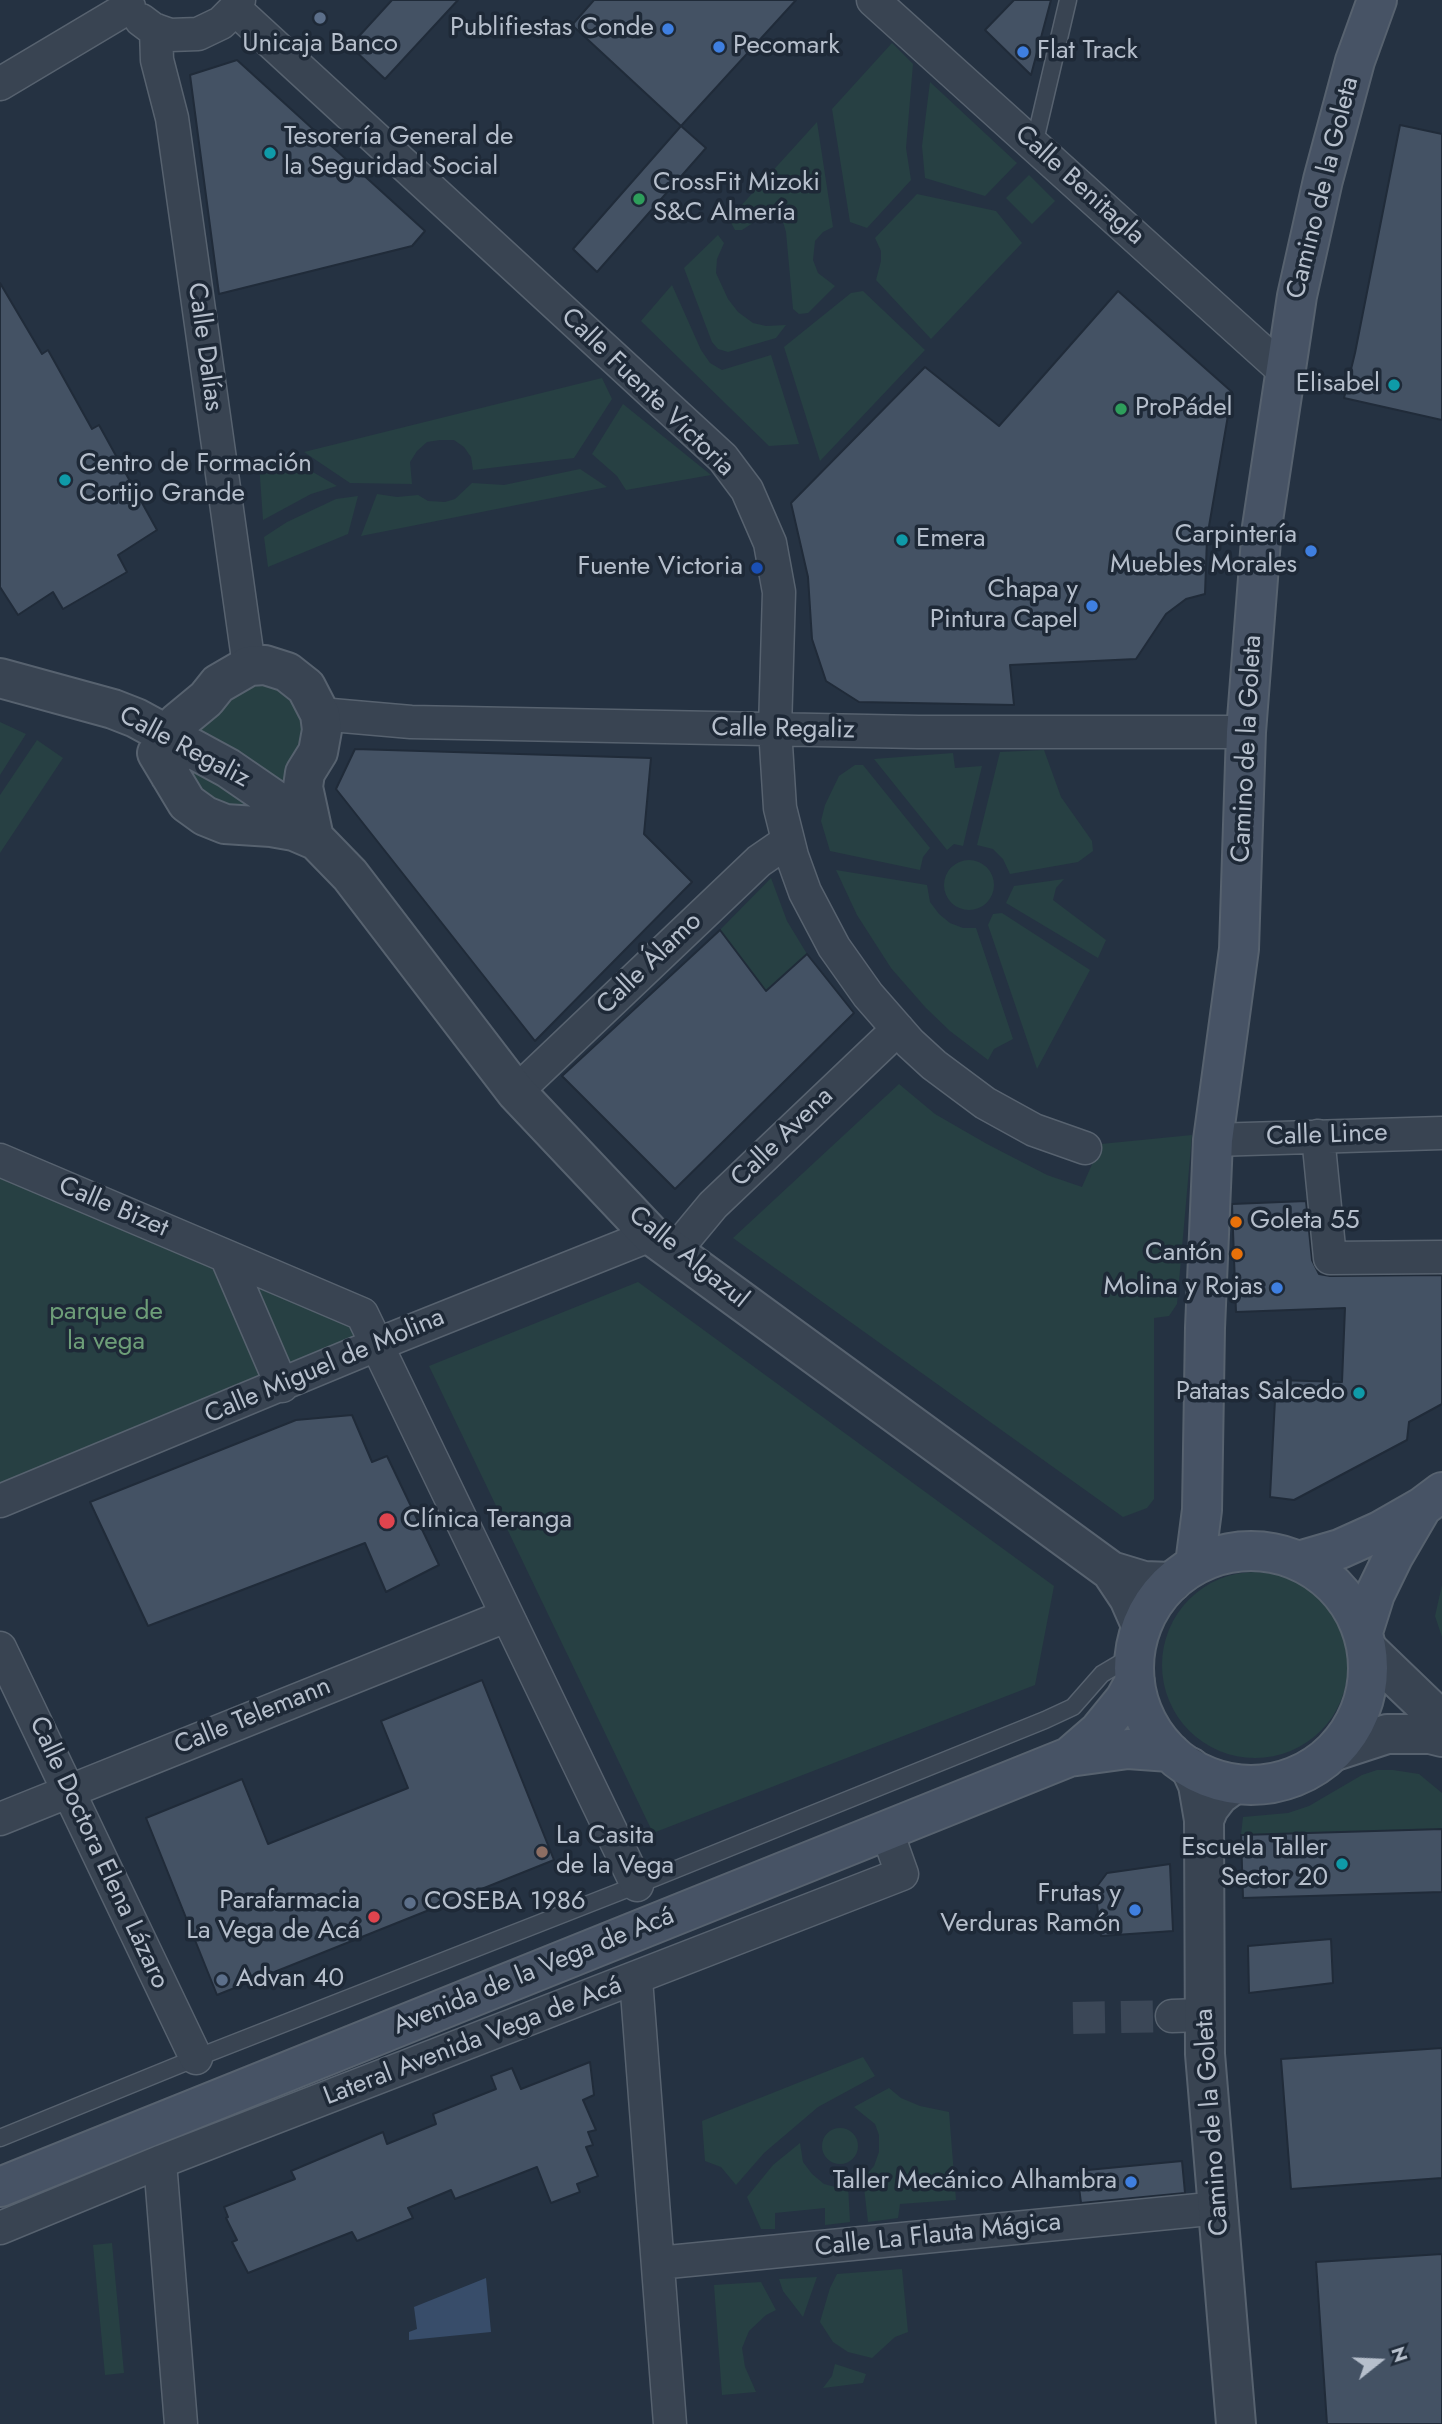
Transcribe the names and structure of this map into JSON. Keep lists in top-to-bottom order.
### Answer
{
  "streets": {
    "main road": ["Camino de la Goleta", "Avenida de la Vega de Acá"],
    "street": [
      "Calle Benitagla",
      "Calle Dalías",
      "Calle Fuente Victoria",
      "Calle Regaliz",
      "Calle Álamo",
      "Calle Lince",
      "Calle Avena",
      "Calle Bizet",
      "Calle Algazul",
      "Calle Miguel de Molina",
      "Calle Telemann",
      "Calle Doctora Elena Lázaro",
      "Lateral Avenida Vega de Acá",
      "Calle La Flauta Mágica"
    ]
  },
  "crossings": [
    ["Calle Benitagla", "Camino de la Goleta"],
    ["Camino de la Goleta", "Calle Regaliz"],
    ["Camino de la Goleta", "Calle Lince"],
    ["Camino de la Goleta", "Calle Algazul"],
    ["Camino de la Goleta", "Avenida de la Vega de Acá"],
    ["Camino de la Goleta", "Calle La Flauta Mágica"],
    ["Calle Fuente Victoria", "Calle Regaliz"],
    ["Calle Fuente Victoria", "Calle Álamo"],
    ["Calle Fuente Victoria", "Calle Avena"],
    ["Calle Regaliz", "Calle Algazul"],
    ["Calle Álamo", "Calle Algazul"],
    ["Calle Avena", "Calle Algazul"],
    ["Calle Avena", "Calle Miguel de Molina"],
    ["Calle Bizet", "Calle Miguel de Molina"],
    ["Calle Bizet", "Calle Telemann"],
    ["Calle Algazul", "Calle Miguel de Molina"],
    ["Calle Algazul", "Avenida de la Vega de Acá"],
    ["Calle Telemann", "Calle Doctora Elena Lázaro"],
    ["Avenida de la Vega de Acá", "Lateral Avenida Vega de Acá"]
  ],
  "parks": ["parque de la vega"],
  "places": [
    "Unicaja Banco",
    "Publifiestas Conde",
    "Pecomark",
    "Flat Track",
    "Tesorería General de la Seguridad Social",
    "CrossFit Mizoki S&C Almería",
    "Elisabel",
    "ProPádel",
    "Centro de Formación Cortijo Grande",
    "Emera",
    "Carpintería Muebles Morales",
    "Fuente Victoria",
    "Chapa y Pintura Capel",
    "Goleta 55",
    "Cantón",
    "Molina y Rojas",
    "Patatas Salcedo",
    "Clínica Teranga",
    "La Casita de la Vega",
    "Escuela Taller Sector 20",
    "COSEBA 1986",
    "Frutas y Verduras Ramón",
    "Parafarmacia La Vega de Acá",
    "Advan 40",
    "Taller Mecánico Alhambra"
  ],
  "north": "right"
}
